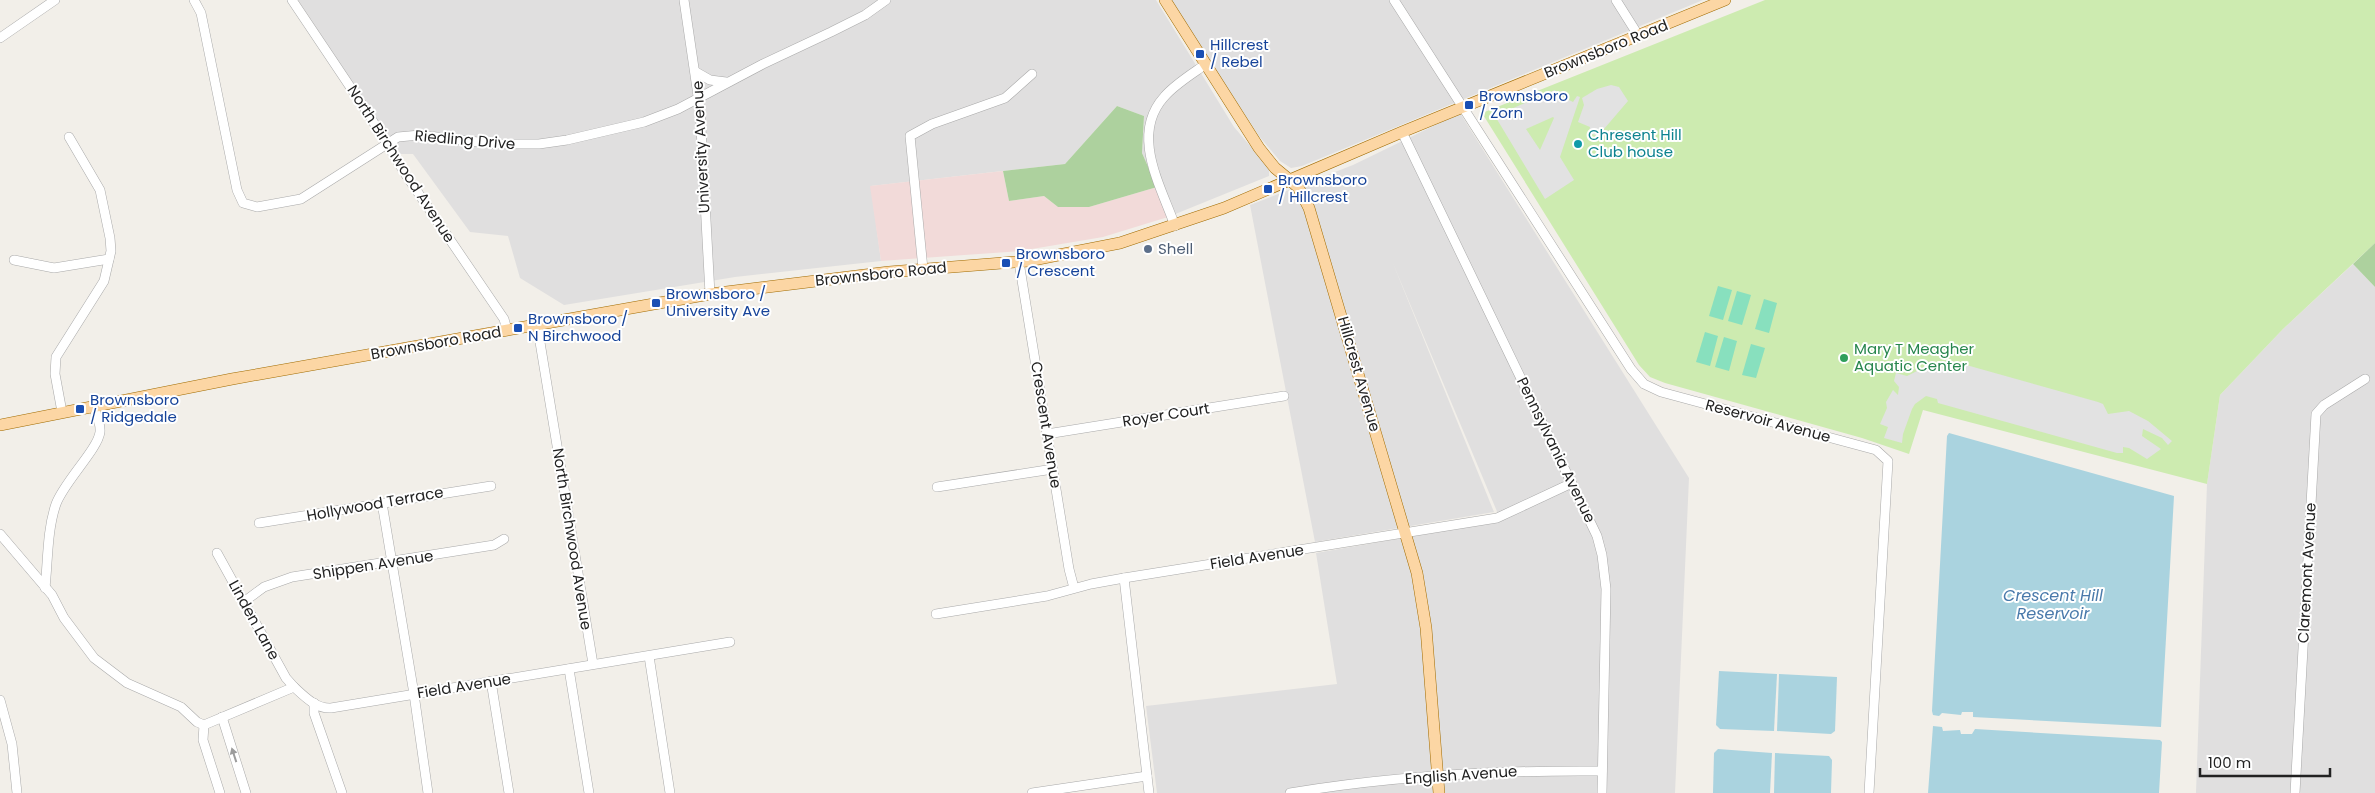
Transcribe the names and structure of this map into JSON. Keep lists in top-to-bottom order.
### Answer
{
  "streets": {
    "main road": ["Brownsboro Road", "Hillcrest Avenue"],
    "street": [
      "Riedling Drive",
      "University Avenue",
      "North Birchwood Avenue",
      "Royer Court",
      "Reservoir Avenue",
      "Crescent Avenue",
      "Pennsylvania Avenue",
      "Hollywood Terrace",
      "Field Avenue",
      "Shippen Avenue",
      "Claremont Avenue",
      "Linden Lane",
      "English Avenue"
    ]
  },
  "crossings": [
    ["Brownsboro Road", "University Avenue"],
    ["Brownsboro Road", "North Birchwood Avenue"],
    ["Brownsboro Road", "Hillcrest Avenue"],
    ["Brownsboro Road", "Reservoir Avenue"],
    ["Brownsboro Road", "Crescent Avenue"],
    ["Brownsboro Road", "Pennsylvania Avenue"],
    ["Riedling Drive", "University Avenue"],
    ["Riedling Drive", "North Birchwood Avenue"],
    ["North Birchwood Avenue", "Field Avenue"],
    ["Hillcrest Avenue", "Field Avenue"],
    ["Hillcrest Avenue", "English Avenue"],
    ["Royer Court", "Crescent Avenue"],
    ["Crescent Avenue", "Field Avenue"],
    ["Pennsylvania Avenue", "Field Avenue"],
    ["Pennsylvania Avenue", "English Avenue"],
    ["Field Avenue", "Linden Lane"],
    ["Shippen Avenue", "Linden Lane"]
  ],
  "water": ["Crescent Hill Reservoir"],
  "places": {
    "transit": [
      "Hillcrest / Rebel",
      "Brownsboro / Zorn",
      "Brownsboro / Hillcrest",
      "Brownsboro / Crescent",
      "Brownsboro / University Ave",
      "Brownsboro / N Birchwood",
      "Brownsboro / Ridgedale"
    ],
    "other": ["Chresent Hill Club house", "Shell", "Mary T Meagher Aquatic Center"]
  },
  "scale_bar": "100 m"
}
